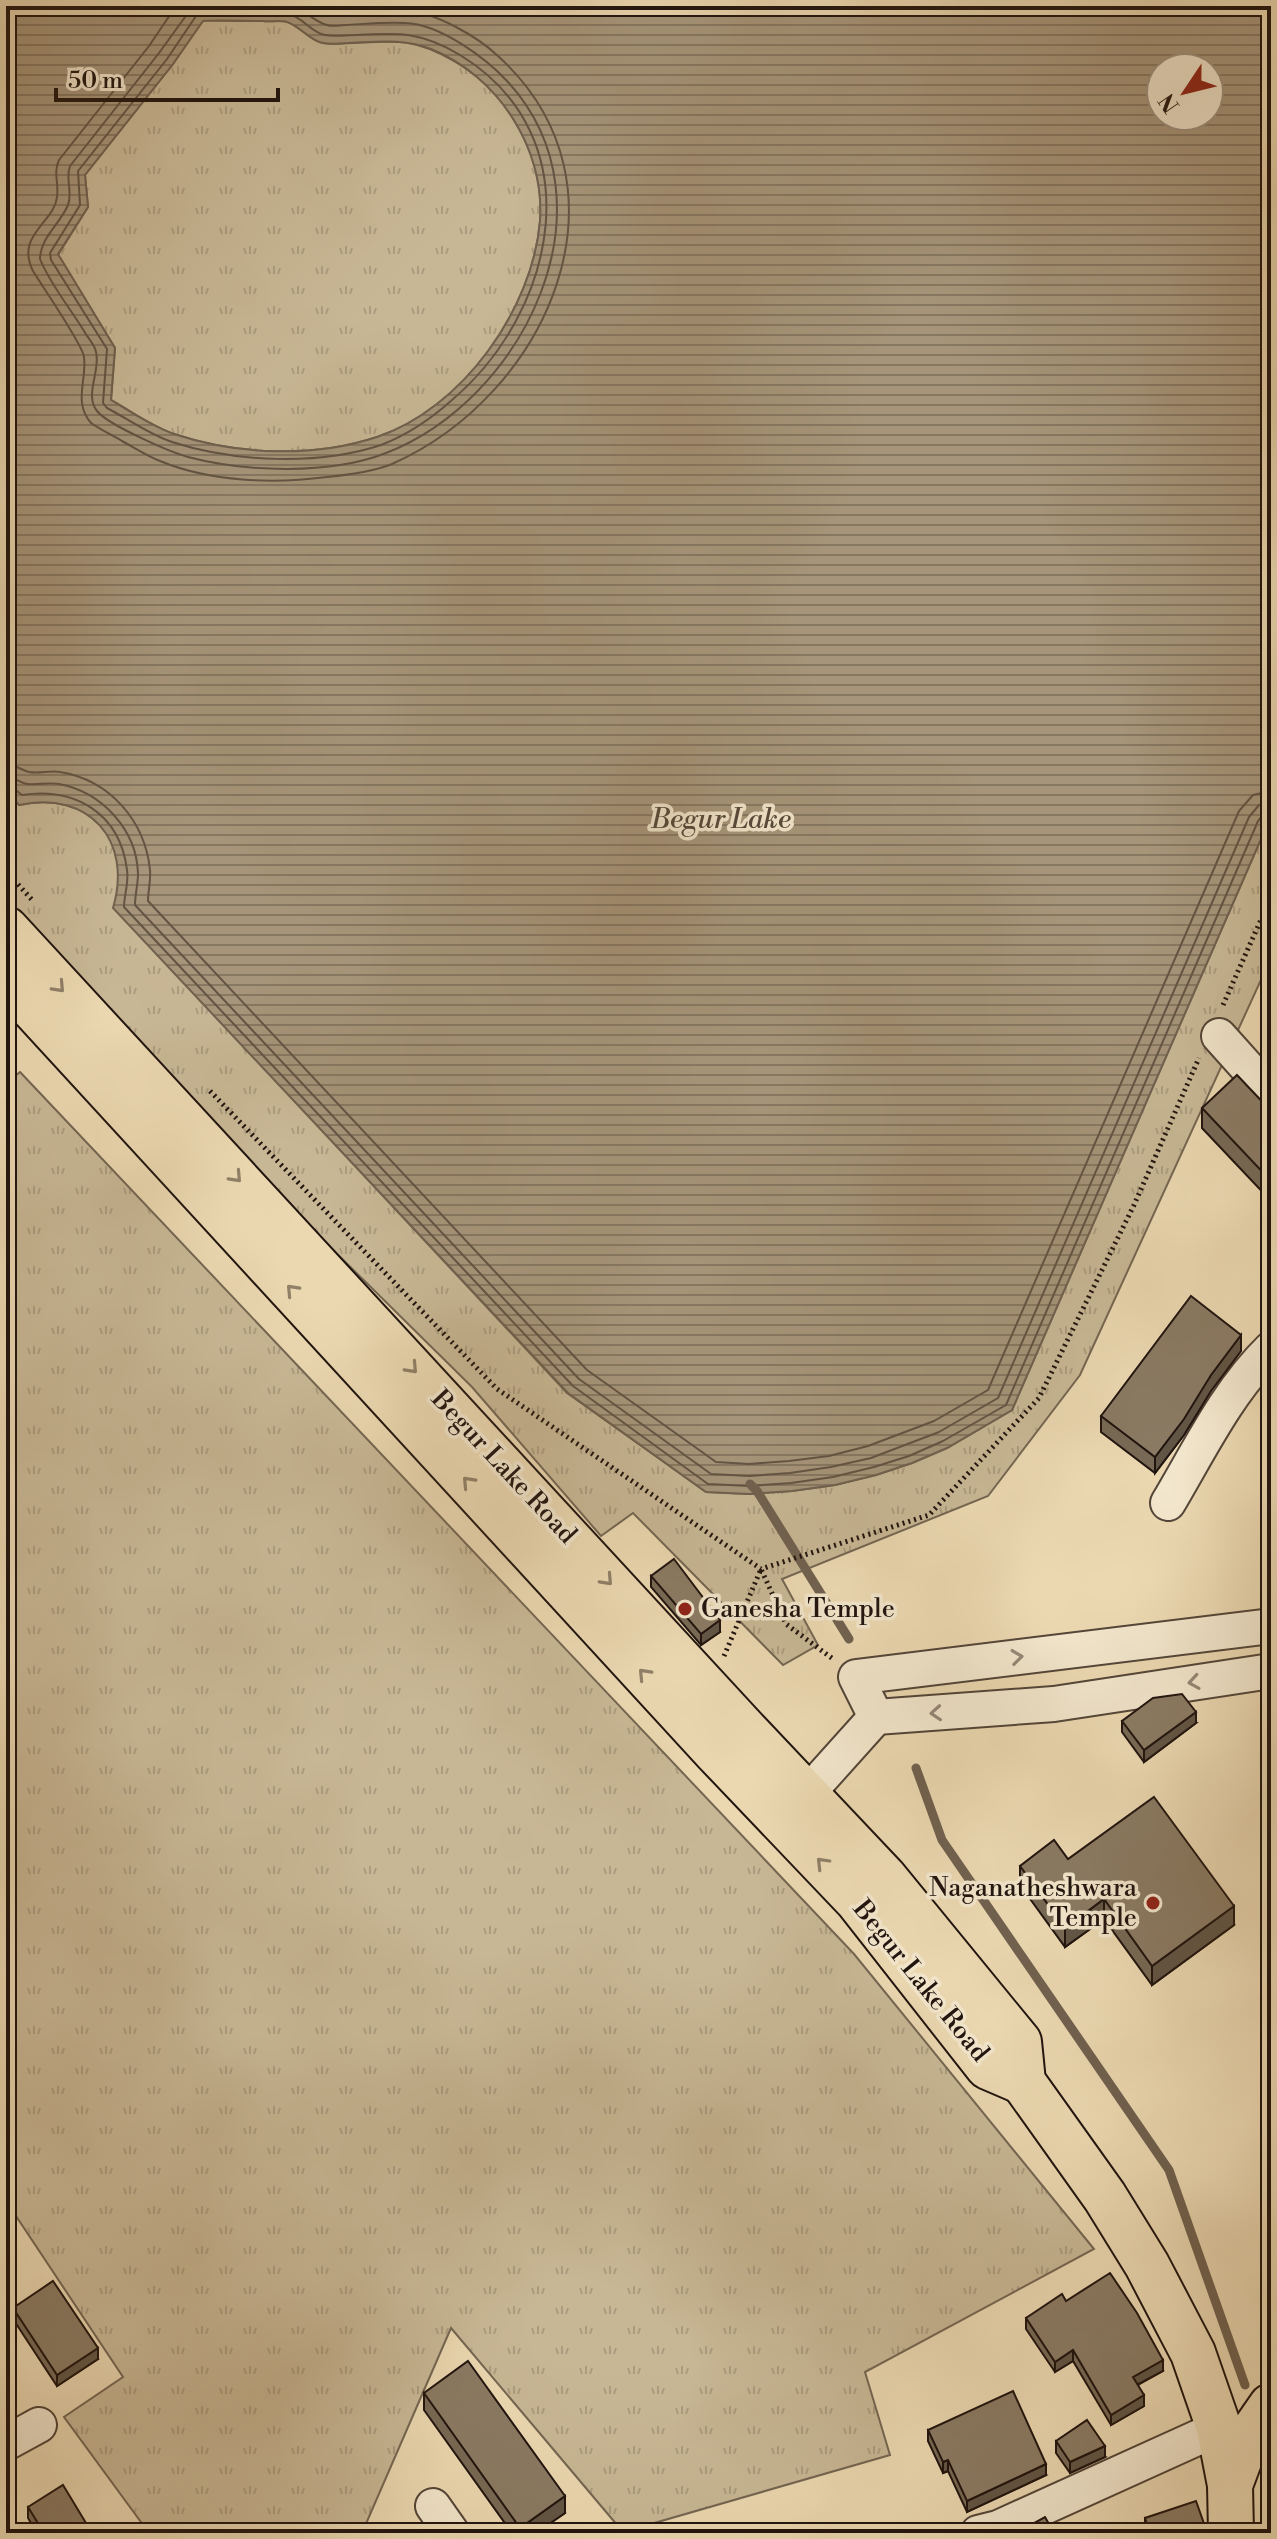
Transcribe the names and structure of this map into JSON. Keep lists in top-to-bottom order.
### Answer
{
  "streets": {
    "main road": ["Begur Lake Road"]
  },
  "water": ["Begur Lake"],
  "places": ["Ganesha Temple", "Naganatheshwara Temple"],
  "scale_bar": "50 m",
  "north": "bottom left"
}
